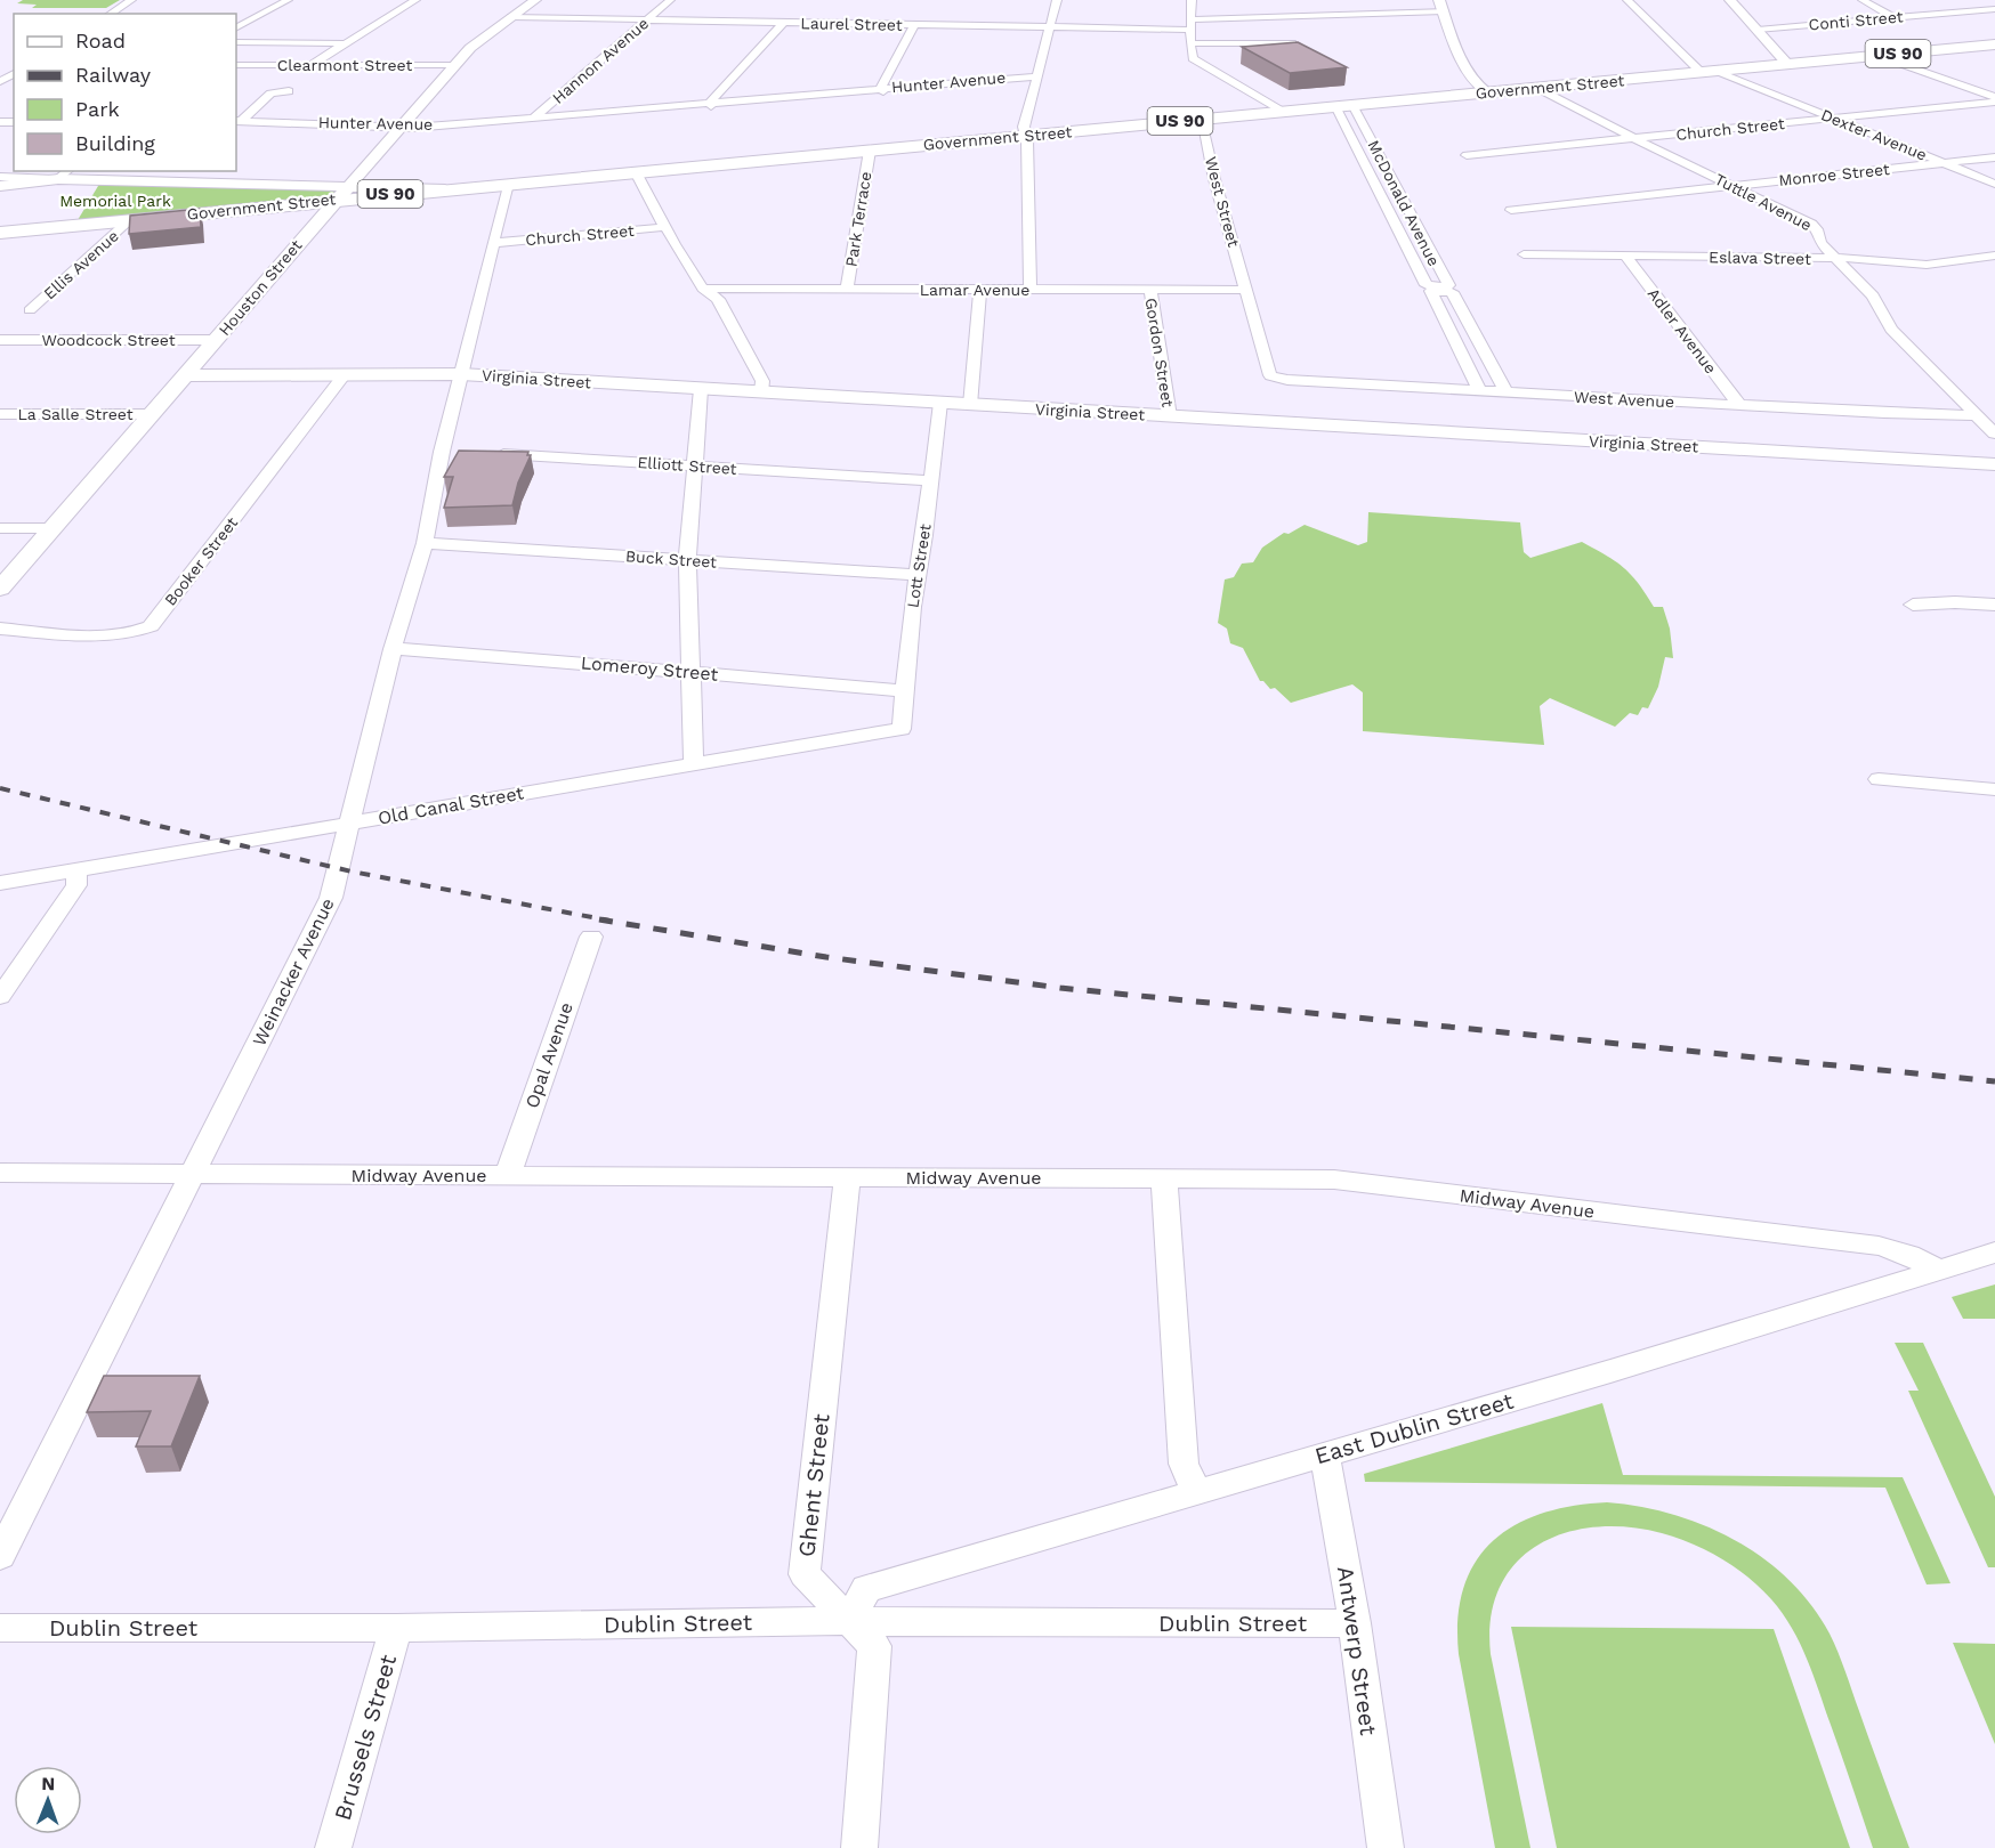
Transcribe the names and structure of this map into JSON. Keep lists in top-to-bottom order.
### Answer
{
  "streets": {
    "main road": ["US 90", "Government Street"],
    "street": [
      "Conti Street",
      "Laurel Street",
      "Hannon Avenue",
      "Clearmont Street",
      "Hunter Avenue",
      "Church Street",
      "Dexter Avenue",
      "Monroe Street",
      "West Street",
      "Tuttle Avenue",
      "McDonald Avenue",
      "Park Terrace",
      "Eslava Street",
      "Ellis Avenue",
      "Houston Street",
      "Lamar Avenue",
      "Adler Avenue",
      "Woodcock Street",
      "Gordon Street",
      "Virginia Street",
      "West Avenue",
      "La Salle Street",
      "Elliott Street",
      "Buck Street",
      "Booker Street",
      "Lott Street",
      "Lomeroy Street",
      "Old Canal Street",
      "Weinacker Avenue",
      "Opal Avenue",
      "Midway Avenue",
      "East Dublin Street",
      "Ghent Street",
      "Dublin Street",
      "Antwerp Street",
      "Brussels Street"
    ]
  },
  "crossings": [
    ["Laurel Street", "Hannon Avenue"],
    ["Laurel Street", "Houston Street"],
    ["Hannon Avenue", "Hunter Avenue"],
    ["Clearmont Street", "Houston Street"],
    ["Hunter Avenue", "Houston Street"],
    ["Government Street", "Dexter Avenue"],
    ["Government Street", "West Street"],
    ["Government Street", "Tuttle Avenue"],
    ["Government Street", "McDonald Avenue"],
    ["Government Street", "Park Terrace"],
    ["Government Street", "Ellis Avenue"],
    ["Government Street", "Houston Street"],
    ["Government Street", "Weinacker Avenue"],
    ["Church Street", "Dexter Avenue"],
    ["Church Street", "Tuttle Avenue"],
    ["Church Street", "Weinacker Avenue"],
    ["Dexter Avenue", "Monroe Street"],
    ["Monroe Street", "Tuttle Avenue"],
    ["West Street", "Lamar Avenue"],
    ["West Street", "West Avenue"],
    ["Tuttle Avenue", "Eslava Street"],
    ["Tuttle Avenue", "West Avenue"],
    ["McDonald Avenue", "West Avenue"],
    ["Park Terrace", "Lamar Avenue"],
    ["Eslava Street", "Adler Avenue"],
    ["Houston Street", "Woodcock Street"],
    ["Houston Street", "Virginia Street"],
    ["Houston Street", "La Salle Street"],
    ["Lamar Avenue", "Gordon Street"],
    ["Adler Avenue", "West Avenue"],
    ["Gordon Street", "Virginia Street"],
    ["Virginia Street", "Booker Street"],
    ["Virginia Street", "Lott Street"],
    ["Virginia Street", "Weinacker Avenue"],
    ["Elliott Street", "Lott Street"],
    ["Buck Street", "Lott Street"],
    ["Buck Street", "Weinacker Avenue"],
    ["Lott Street", "Lomeroy Street"],
    ["Lott Street", "Old Canal Street"],
    ["Lomeroy Street", "Weinacker Avenue"],
    ["Old Canal Street", "Weinacker Avenue"],
    ["Weinacker Avenue", "Midway Avenue"],
    ["Opal Avenue", "Midway Avenue"],
    ["Midway Avenue", "East Dublin Street"],
    ["Midway Avenue", "Ghent Street"],
    ["East Dublin Street", "Ghent Street"],
    ["East Dublin Street", "Dublin Street"],
    ["East Dublin Street", "Antwerp Street"],
    ["Ghent Street", "Dublin Street"],
    ["Dublin Street", "Antwerp Street"],
    ["Dublin Street", "Brussels Street"]
  ],
  "parks": ["Memorial Park"],
  "legend": [
    "Road",
    "Railway",
    "Park",
    "Building"
  ],
  "north": "top"
}
